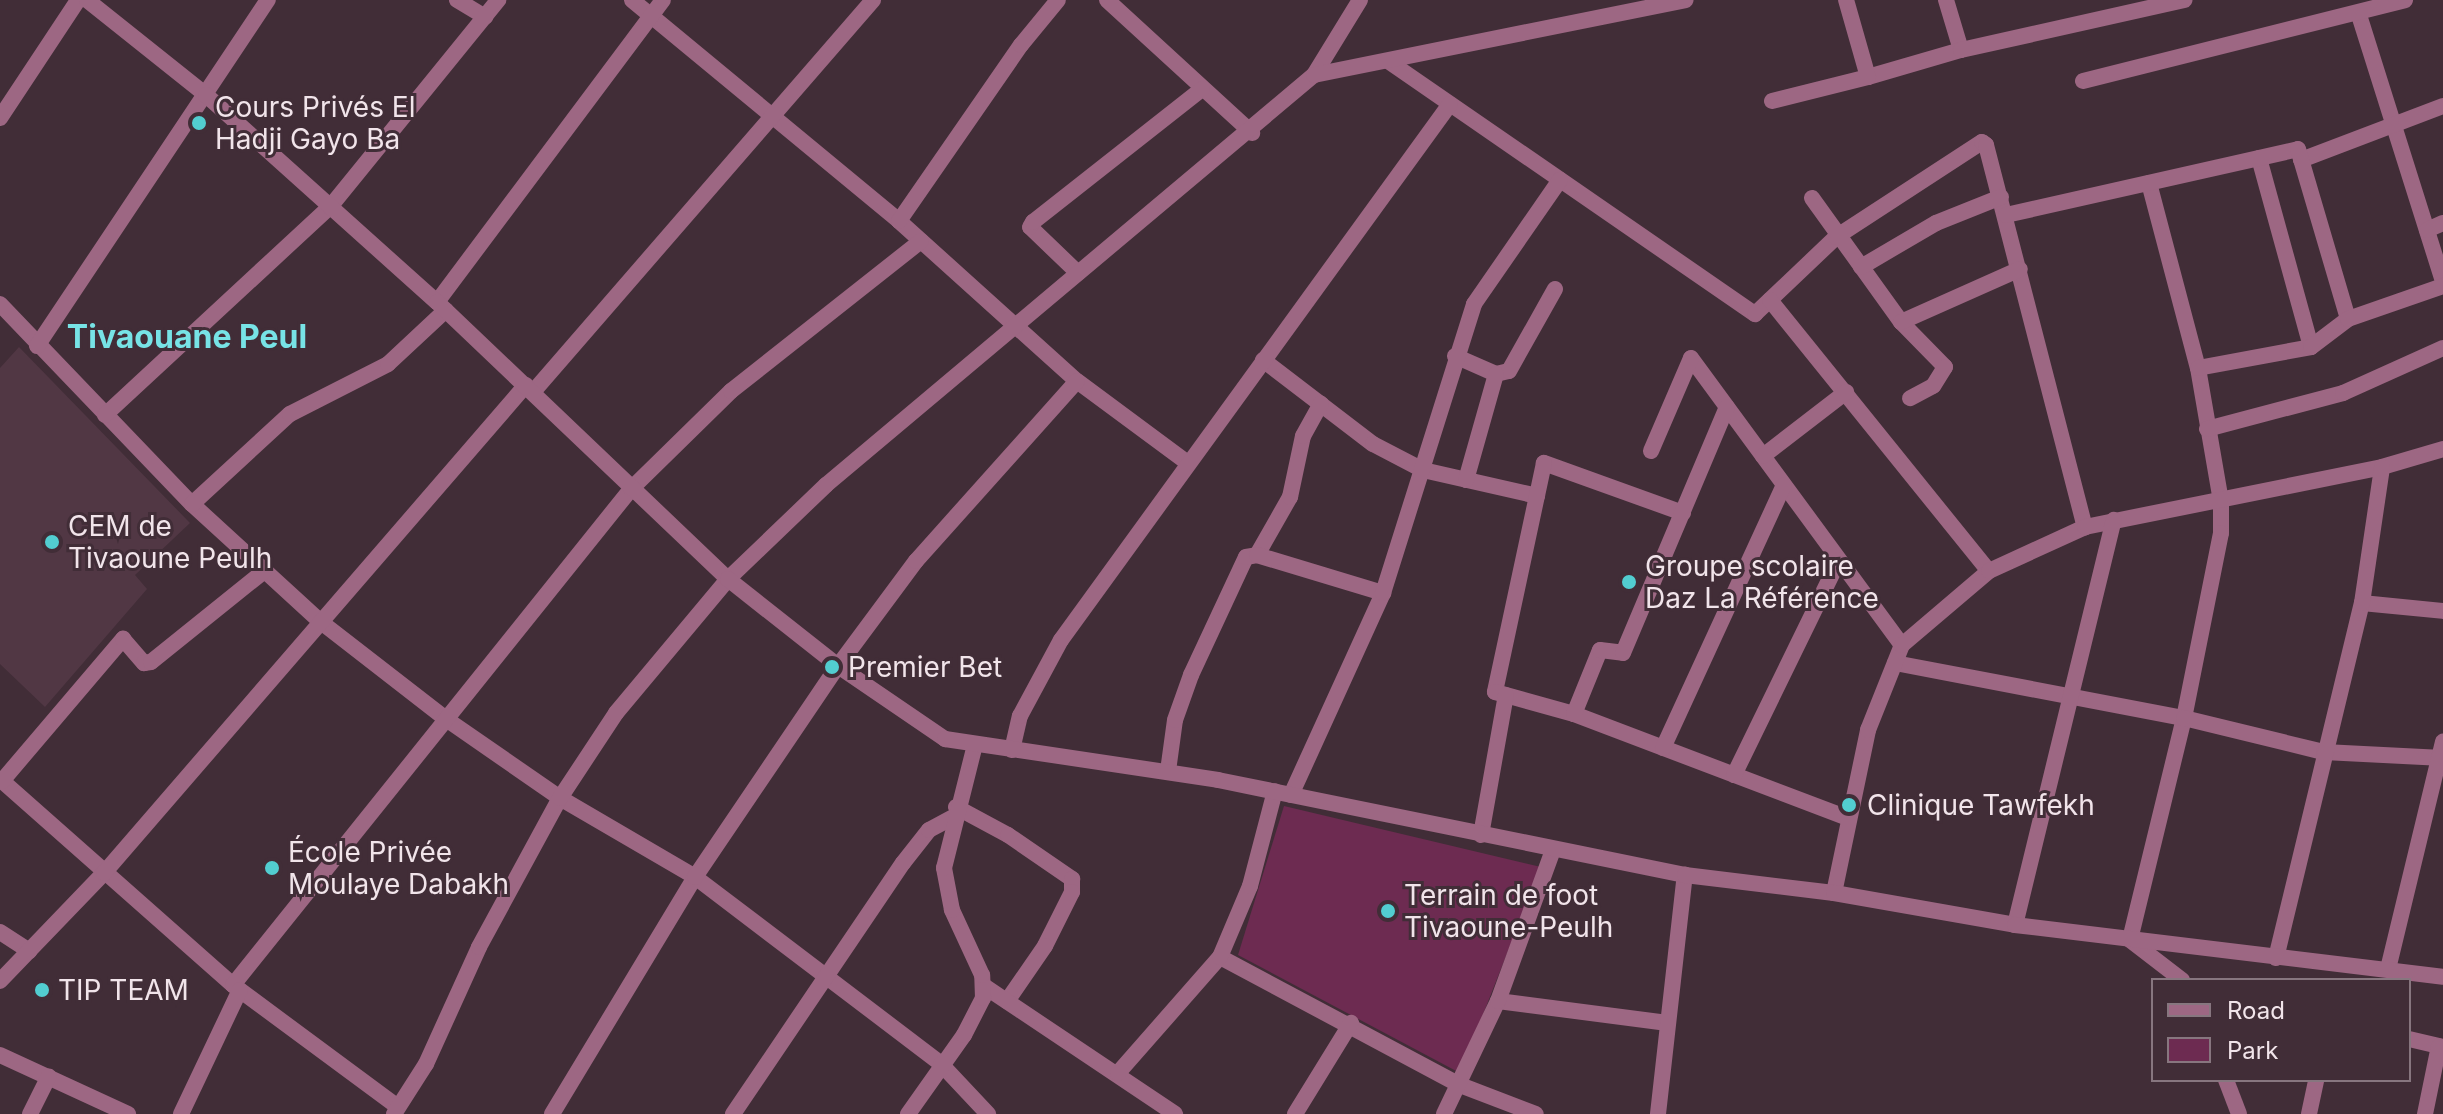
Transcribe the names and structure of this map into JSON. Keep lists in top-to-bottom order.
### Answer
{
  "districts": ["Tivaouane Peul"],
  "places": [
    "Cours Privés El Hadji Gayo Ba",
    "CEM de Tivaoune Peulh",
    "Groupe scolaire Daz La Référence",
    "Premier Bet",
    "Clinique Tawfekh",
    "École Privée Moulaye Dabakh",
    "Terrain de foot Tivaoune-Peulh",
    "TIP TEAM"
  ],
  "legend": ["Road", "Park"]
}
